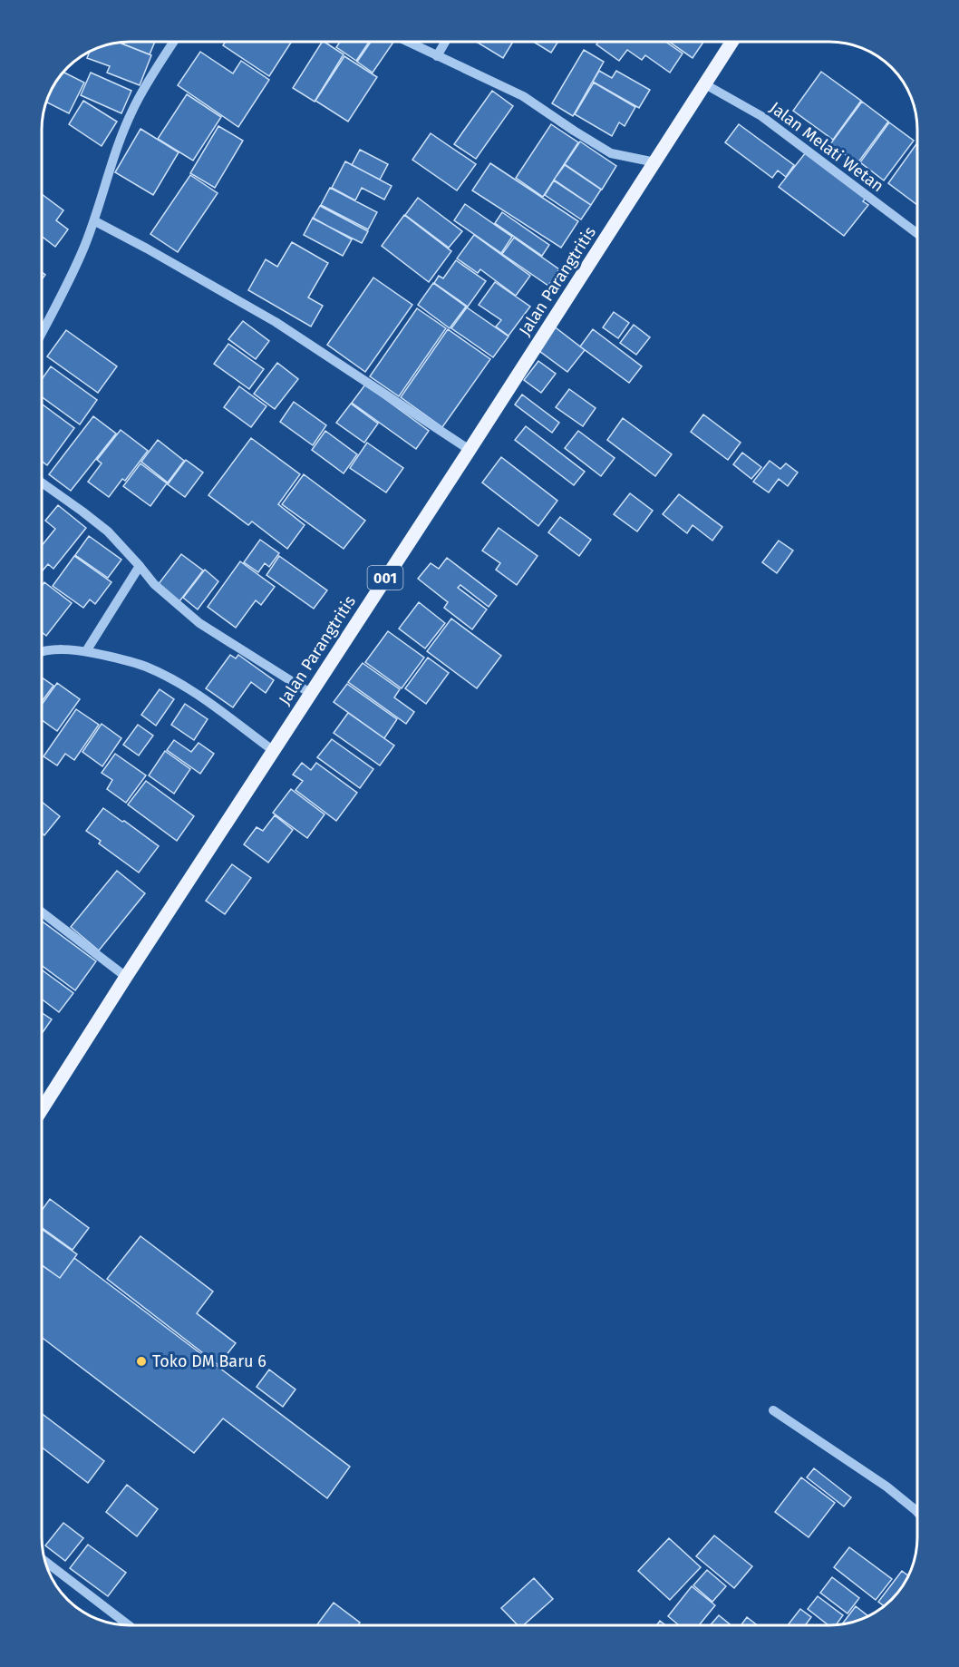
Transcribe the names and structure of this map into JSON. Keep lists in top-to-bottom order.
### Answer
{
  "streets": {
    "main road": ["Jalan Parangtritis", "001"],
    "street": ["Jalan Melati Wetan"]
  },
  "crossings": [
    ["Jalan Melati Wetan", "Jalan Parangtritis"]
  ],
  "places": ["Toko DM Baru 6"]
}
